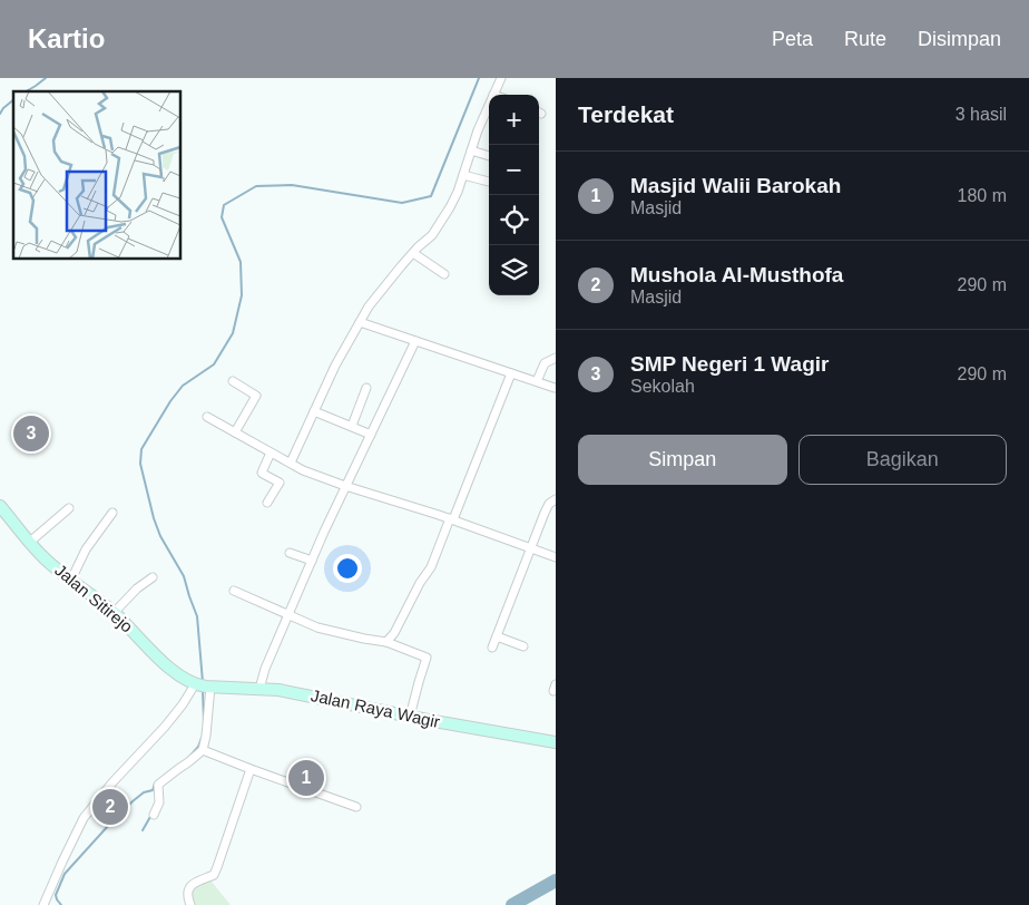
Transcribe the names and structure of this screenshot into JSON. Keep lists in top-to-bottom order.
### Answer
{
  "streets": {
    "main road": ["Jalan Sitirejo", "Jalan Raya Wagir"]
  },
  "crossings": [
    ["Jalan Sitirejo", "Jalan Raya Wagir"]
  ],
  "page": {
    "header": "Kartio",
    "nav": ["Peta", "Rute", "Disimpan"],
    "heading": ["Terdekat", "3 hasil"],
    "map_buttons": ["+", "−"],
    "list": [
      {
        "mark": "1",
        "name": "Masjid Walii Barokah",
        "note": "Masjid",
        "value": "180 m"
      },
      {
        "mark": "2",
        "name": "Mushola Al-Musthofa",
        "note": "Masjid",
        "value": "290 m"
      },
      {
        "mark": "3",
        "name": "SMP Negeri 1 Wagir",
        "note": "Sekolah",
        "value": "290 m"
      }
    ],
    "pins": ["3", "1", "2"],
    "buttons": ["Simpan", "Bagikan"]
  }
}
